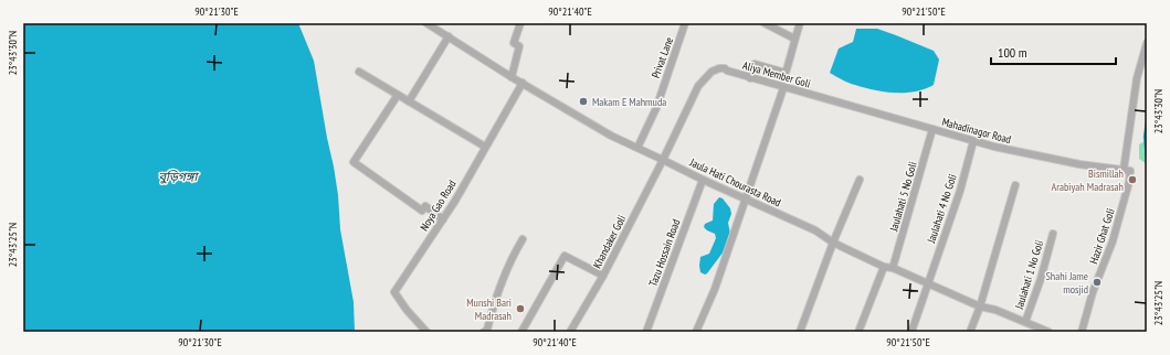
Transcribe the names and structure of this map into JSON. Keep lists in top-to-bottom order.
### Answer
{
  "streets": {
    "street": [
      "Privat Lane",
      "Aliya Member Goli",
      "Mahadinagor Road",
      "Jaula Hati Chourasta Road",
      "Jaulahati 5 No Goli",
      "Noya Gao Road",
      "Jaulahati 4 No Goli",
      "Hazir Ghat Goli",
      "Khandaker Goli",
      "Tazu Hossain Road",
      "Jaulahati 1 No Goli"
    ]
  },
  "crossings": [
    ["Privat Lane", "Jaula Hati Chourasta Road"],
    ["Aliya Member Goli", "Mahadinagor Road"],
    ["Aliya Member Goli", "Khandaker Goli"],
    ["Mahadinagor Road", "Jaulahati 5 No Goli"],
    ["Mahadinagor Road", "Jaulahati 4 No Goli"],
    ["Mahadinagor Road", "Hazir Ghat Goli"],
    ["Jaula Hati Chourasta Road", "Jaulahati 5 No Goli"],
    ["Jaula Hati Chourasta Road", "Noya Gao Road"],
    ["Jaula Hati Chourasta Road", "Jaulahati 4 No Goli"],
    ["Jaula Hati Chourasta Road", "Khandaker Goli"],
    ["Jaula Hati Chourasta Road", "Tazu Hossain Road"],
    ["Jaula Hati Chourasta Road", "Jaulahati 1 No Goli"]
  ],
  "water": ["বুড়িগঙ্গা"],
  "places": [
    "Makam E Mahmuda",
    "Bismillah Arabiyah Madrasah",
    "Shahi Jame mosjid",
    "Munshi Bari Madrasah"
  ],
  "scale_bar": "100 m",
  "coordinates": [
    "90°21'30\"E",
    "90°21'40\"E",
    "90°21'50\"E",
    "23°43'30\"N",
    "23°43'25\"N"
  ]
}
